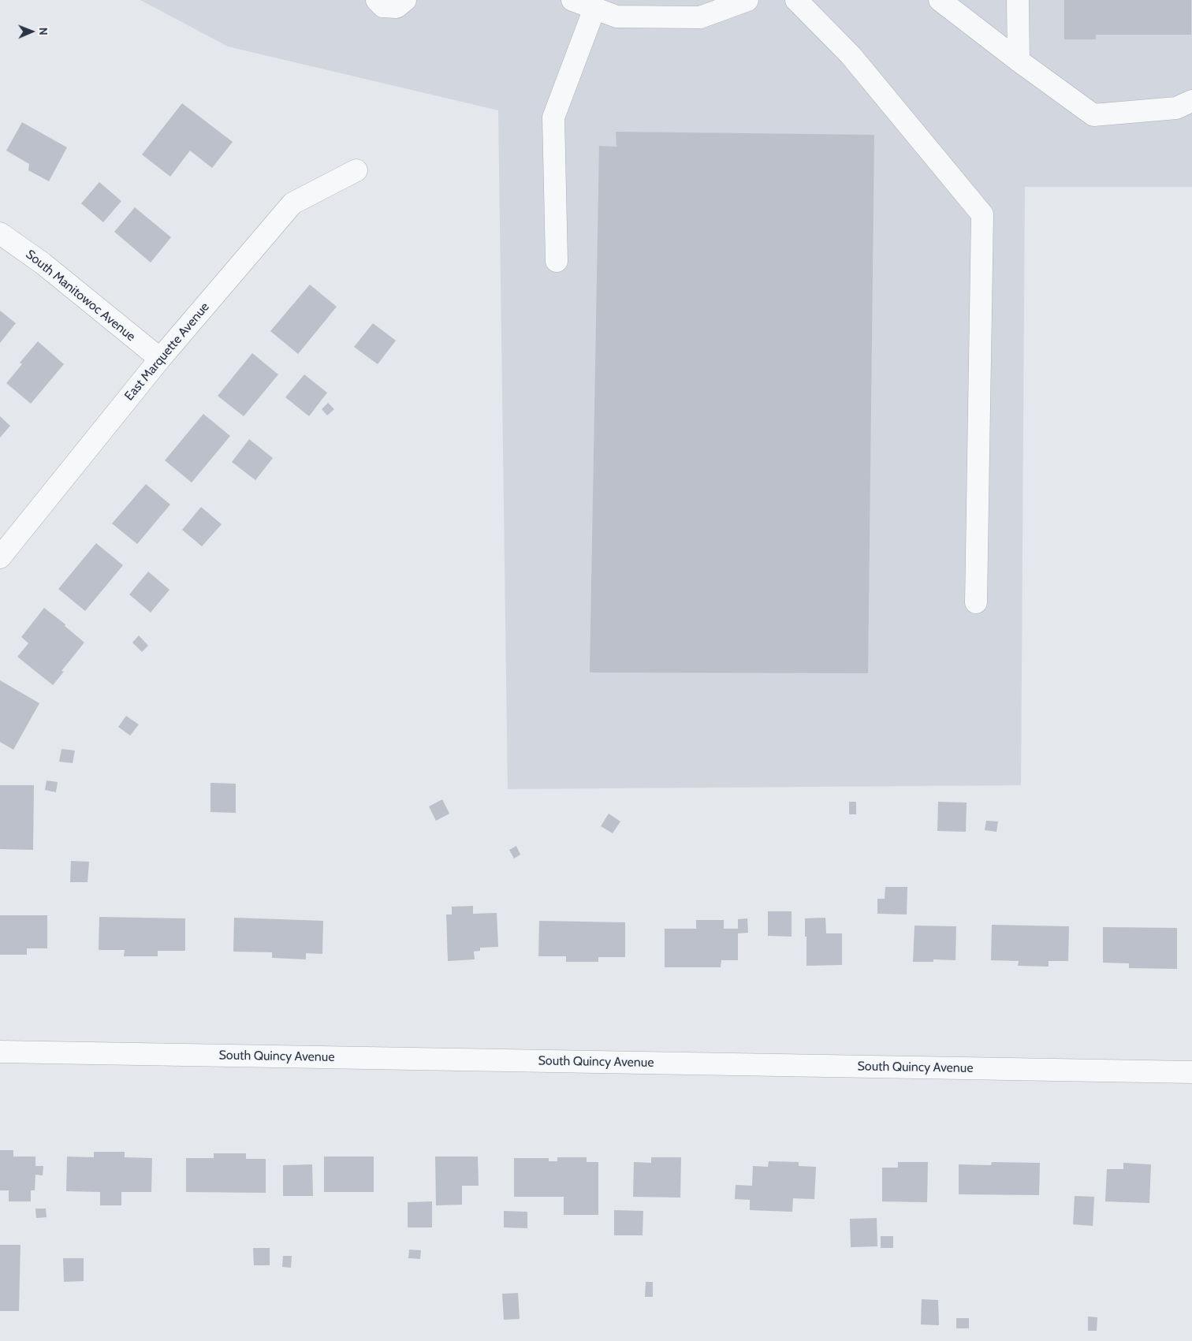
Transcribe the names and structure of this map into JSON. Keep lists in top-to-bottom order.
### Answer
{
  "streets": {
    "street": ["South Manitowoc Avenue", "East Marquette Avenue", "South Quincy Avenue"]
  },
  "crossings": [
    ["South Manitowoc Avenue", "East Marquette Avenue"]
  ],
  "north": "right"
}
